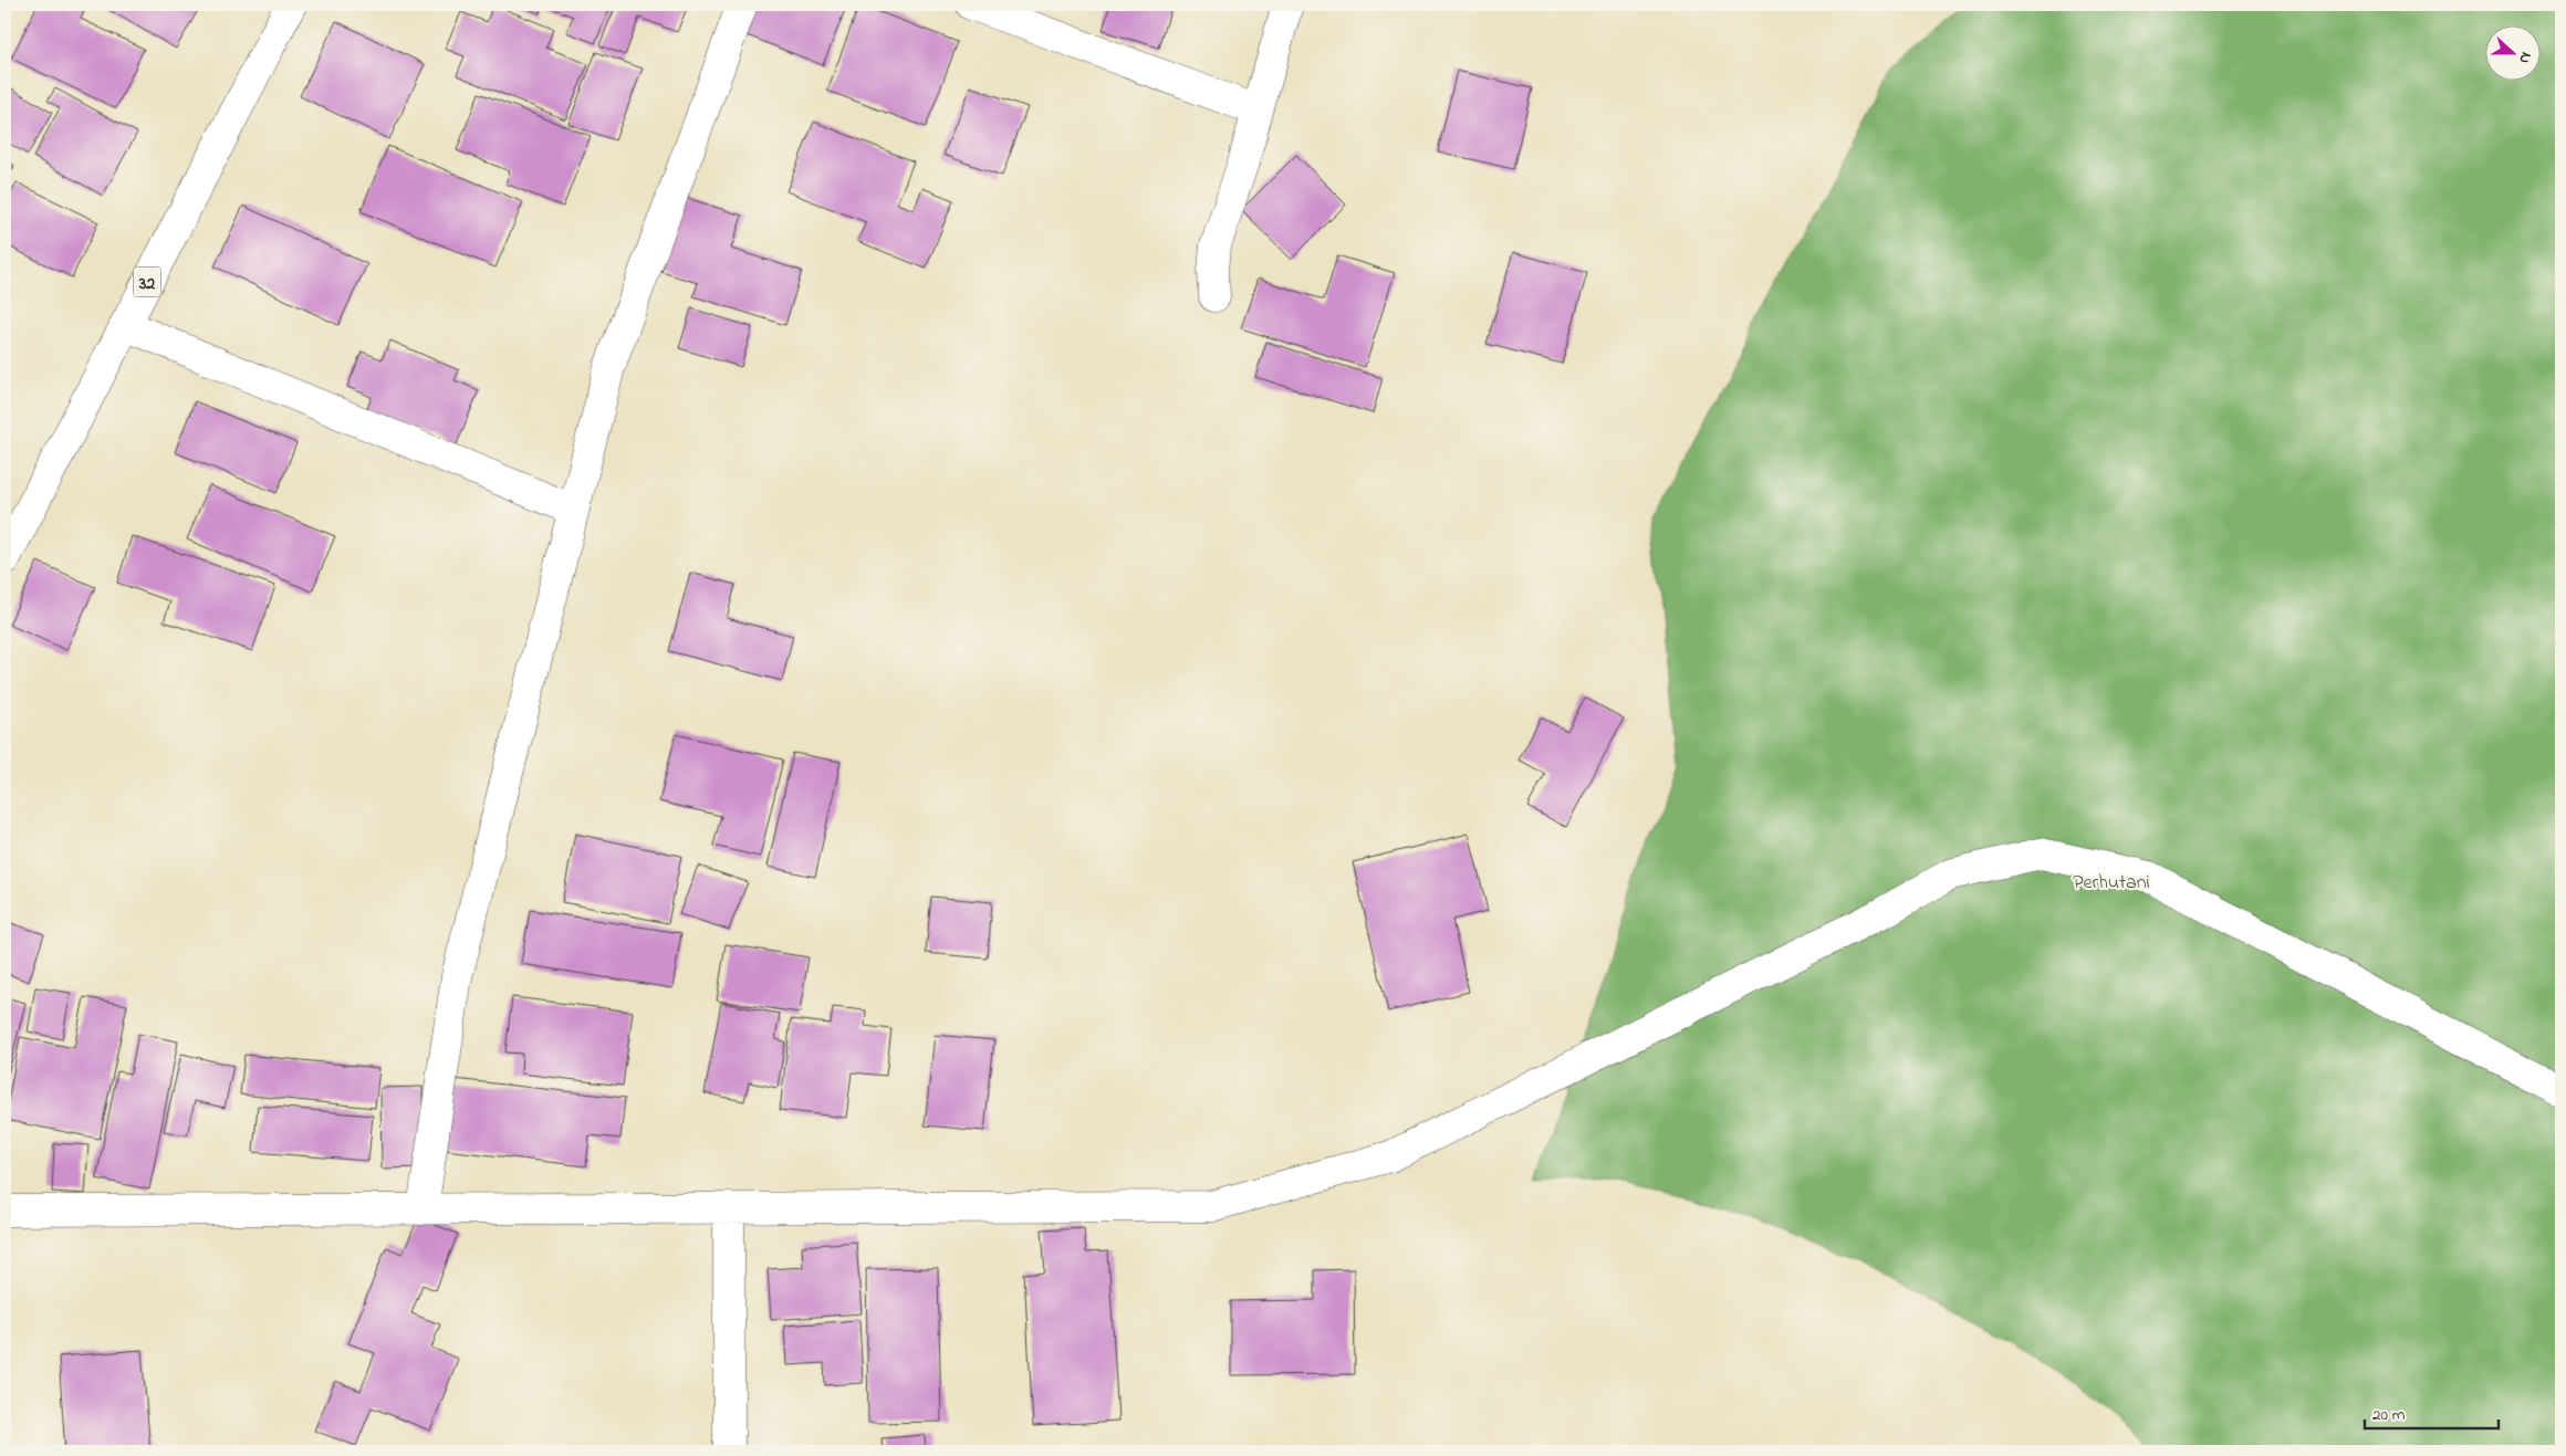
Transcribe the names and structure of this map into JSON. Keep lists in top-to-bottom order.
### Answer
{
  "streets": {
    "main road": ["32"]
  },
  "parks": ["Perhutani"],
  "scale_bar": "20 m",
  "north": "right"
}
